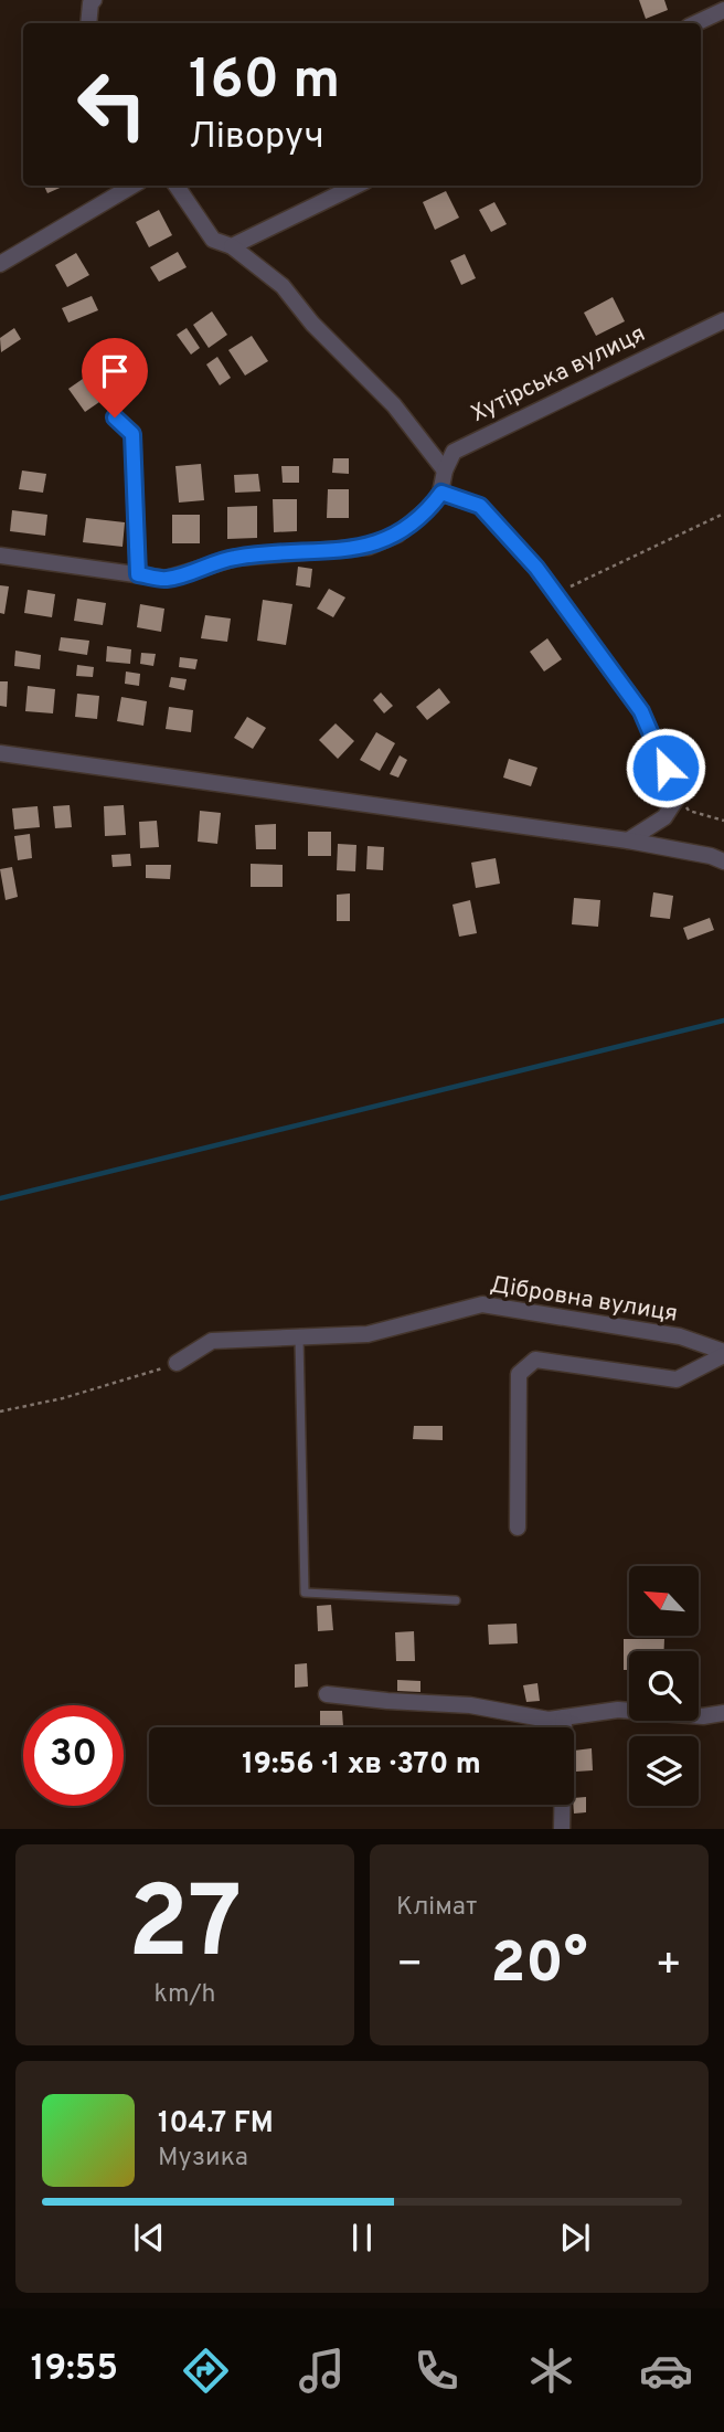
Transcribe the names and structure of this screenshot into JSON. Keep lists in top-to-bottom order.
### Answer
{
  "streets": {
    "street": ["Хутірська вулиця", "Дібровна вулиця"]
  },
  "north": "top left",
  "page": {
    "turn": ["160 m", "Ліворуч"],
    "limit": "30",
    "trip": "19:56 · 1 хв · 370 m",
    "tile": [
      ["27", "km/h"],
      "Клімат"
    ],
    "heat": ["−", "20°", "+"],
    "song": ["104.7 FM", "Музика"],
    "tabs": "19:55"
  }
}
